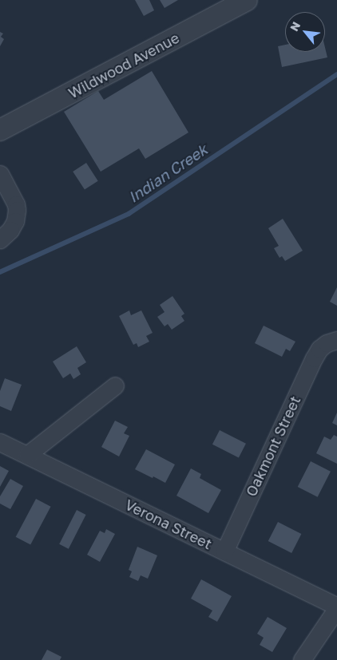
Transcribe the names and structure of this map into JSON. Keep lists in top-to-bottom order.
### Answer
{
  "streets": {
    "street": ["Wildwood Avenue", "Oakmont Street", "Verona Street"]
  },
  "crossings": [
    ["Oakmont Street", "Verona Street"]
  ],
  "water": ["Indian Creek"],
  "north": "top left"
}
